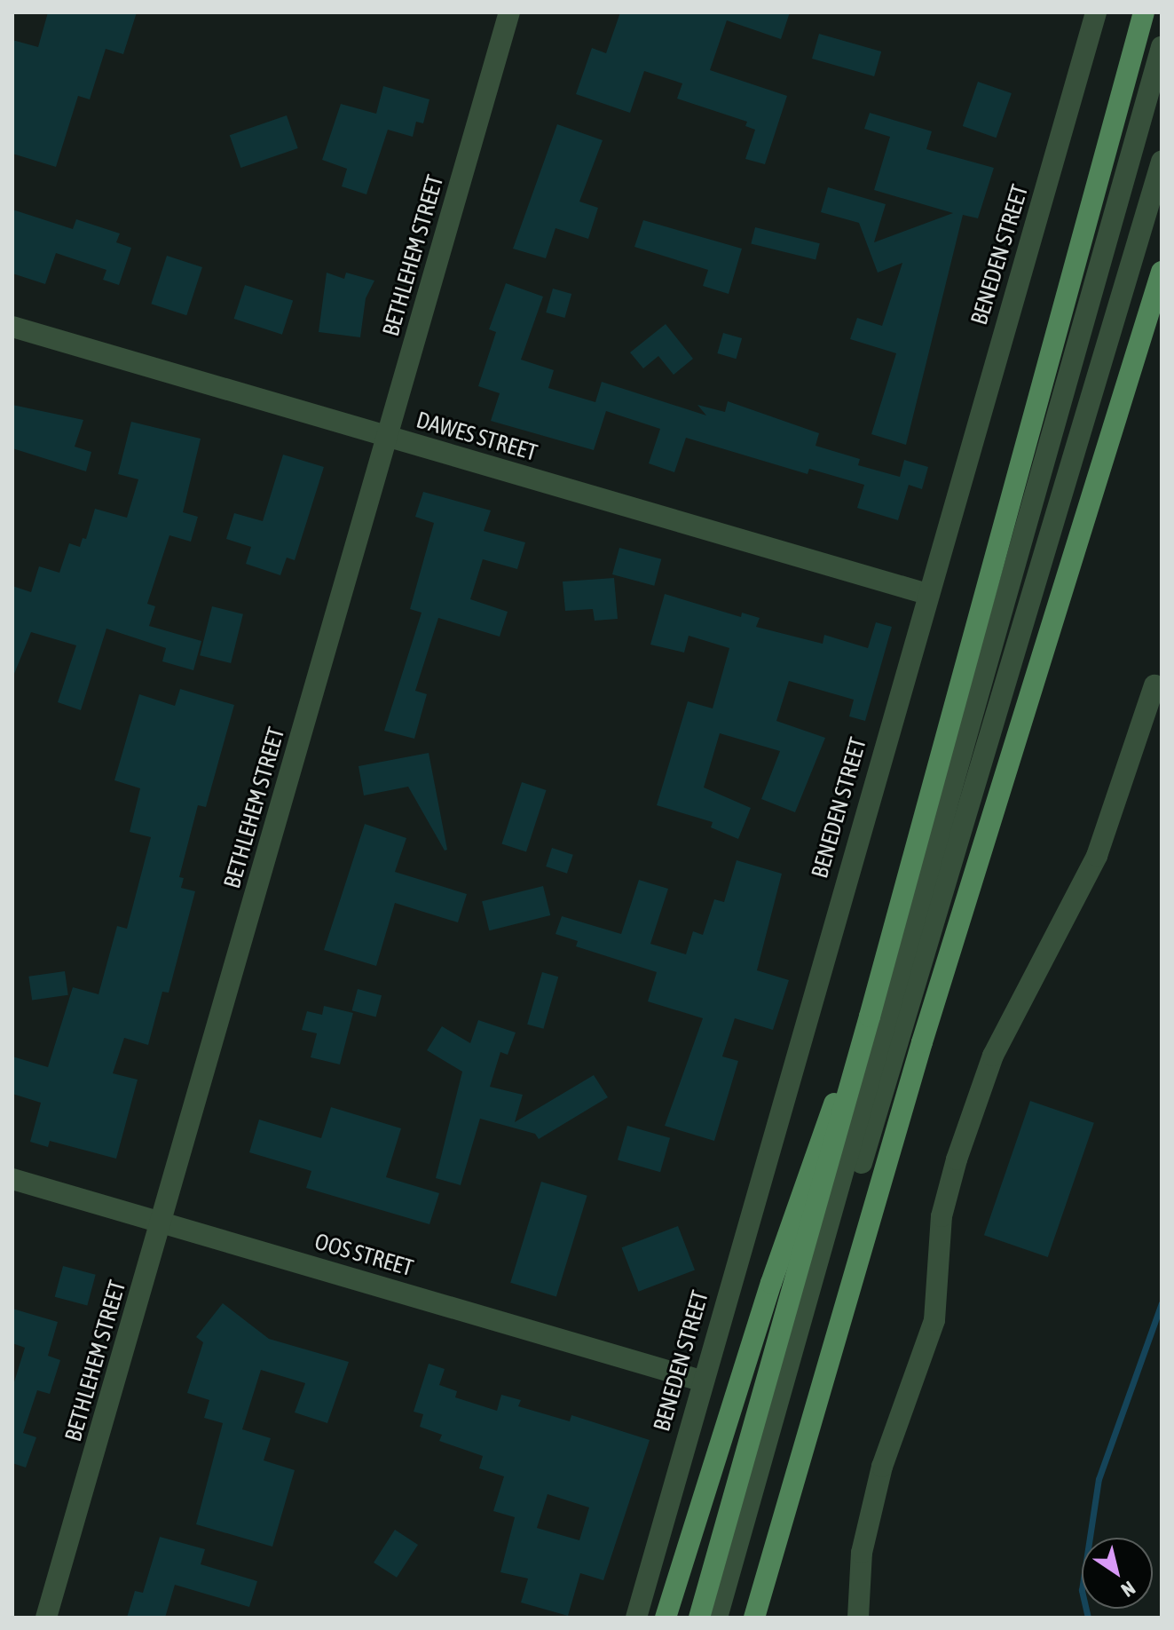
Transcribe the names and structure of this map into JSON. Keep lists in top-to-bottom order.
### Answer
{
  "streets": {
    "street": [
      "BENEDEN STREET",
      "BETHLEHEM STREET",
      "DAWES STREET",
      "OOS STREET"
    ]
  },
  "crossings": [
    ["BENEDEN STREET", "DAWES STREET"],
    ["BENEDEN STREET", "OOS STREET"],
    ["BETHLEHEM STREET", "DAWES STREET"],
    ["BETHLEHEM STREET", "OOS STREET"]
  ],
  "north": "bottom right"
}
